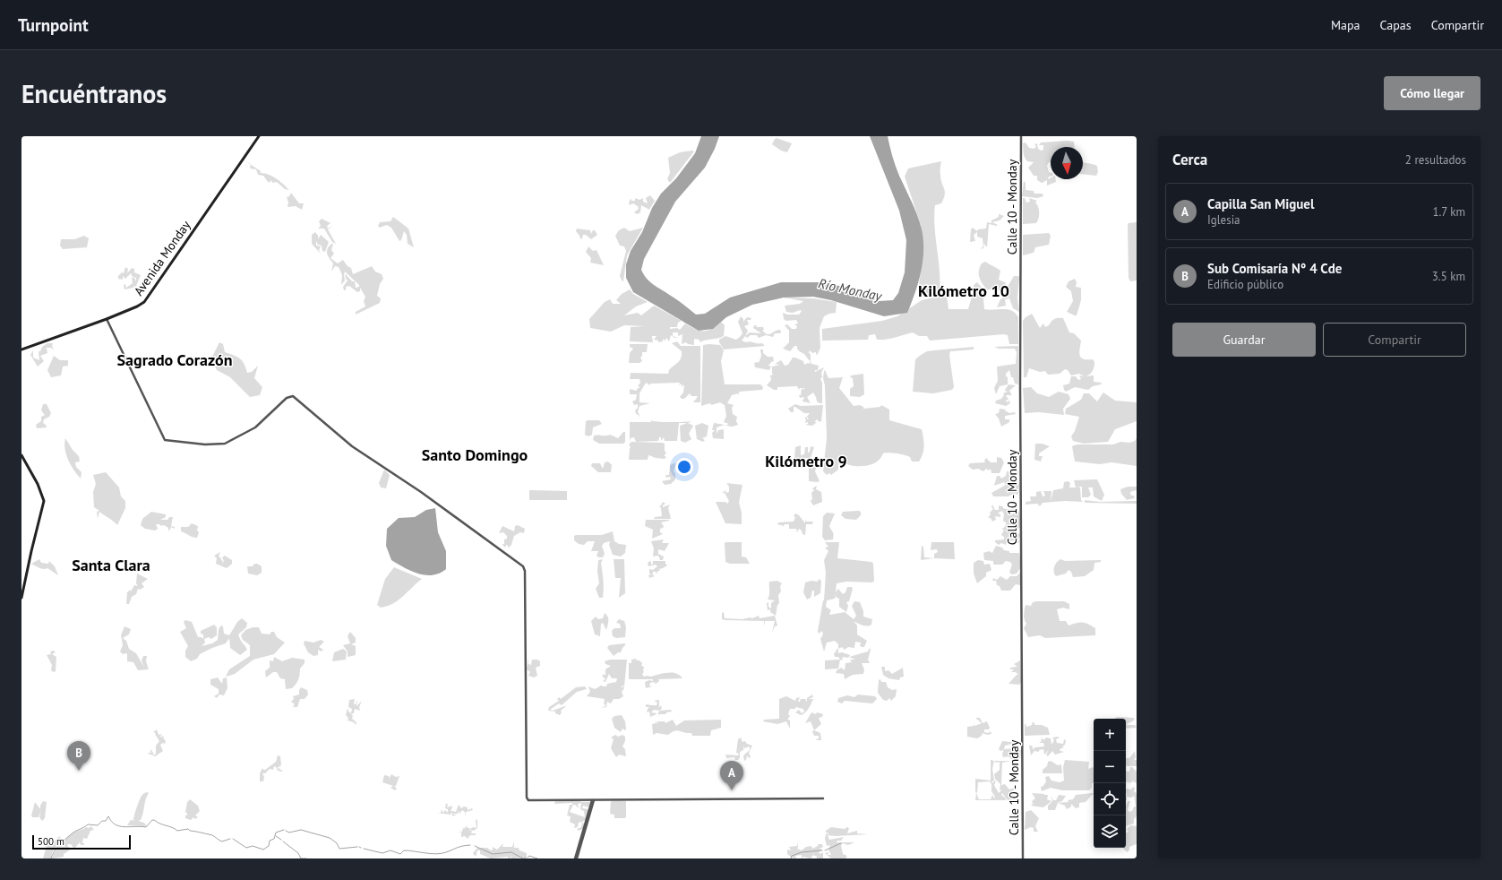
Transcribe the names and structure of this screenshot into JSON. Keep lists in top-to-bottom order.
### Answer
{
  "streets": {
    "main road": ["Avenida Monday"],
    "street": ["Calle 10 - Monday"]
  },
  "districts": [
    "Kilómetro 10",
    "Sagrado Corazón",
    "Santo Domingo",
    "Kilómetro 9",
    "Santa Clara"
  ],
  "water": ["Río Monday"],
  "scale_bar": "500 m",
  "north": "bottom",
  "page": {
    "header": "Turnpoint",
    "nav": ["Mapa", "Capas", "Compartir"],
    "buttons": [
      "Cómo llegar",
      ["Guardar", "Compartir"]
    ],
    "title": "Encuéntranos",
    "heading": ["Cerca", "2 resultados"],
    "list": [
      {
        "mark": "A",
        "name": "Capilla San Miguel",
        "note": "Iglesia",
        "value": "1.7 km"
      },
      {
        "mark": "B",
        "name": "Sub Comisaría N° 4 Cde",
        "note": "Edificio público",
        "value": "3.5 km"
      }
    ],
    "map_buttons": ["+", "−"],
    "pins": ["B", "A"],
    "scale": "500 m"
  }
}
